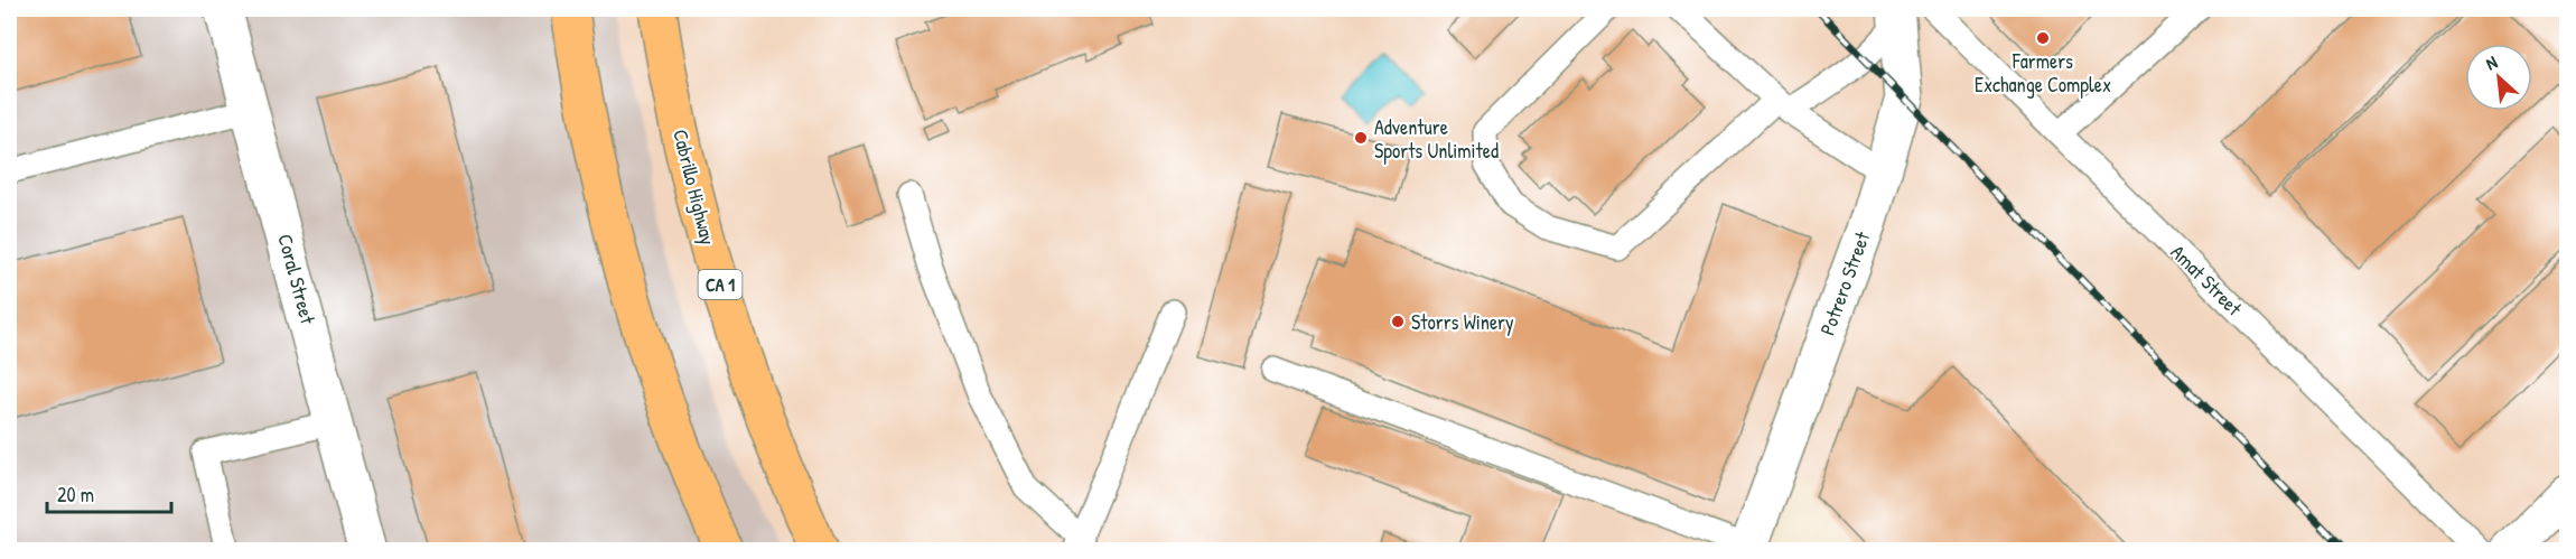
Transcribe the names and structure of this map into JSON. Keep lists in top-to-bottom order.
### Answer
{
  "streets": {
    "highway": ["Cabrillo Highway", "CA 1"],
    "street": ["Coral Street", "Potrero Street"],
    "lane": ["Amat Street"]
  },
  "places": ["Farmers Exchange Complex", "Adventure Sports Unlimited", "Storrs Winery"],
  "scale_bar": "20 m",
  "north": "top left"
}
